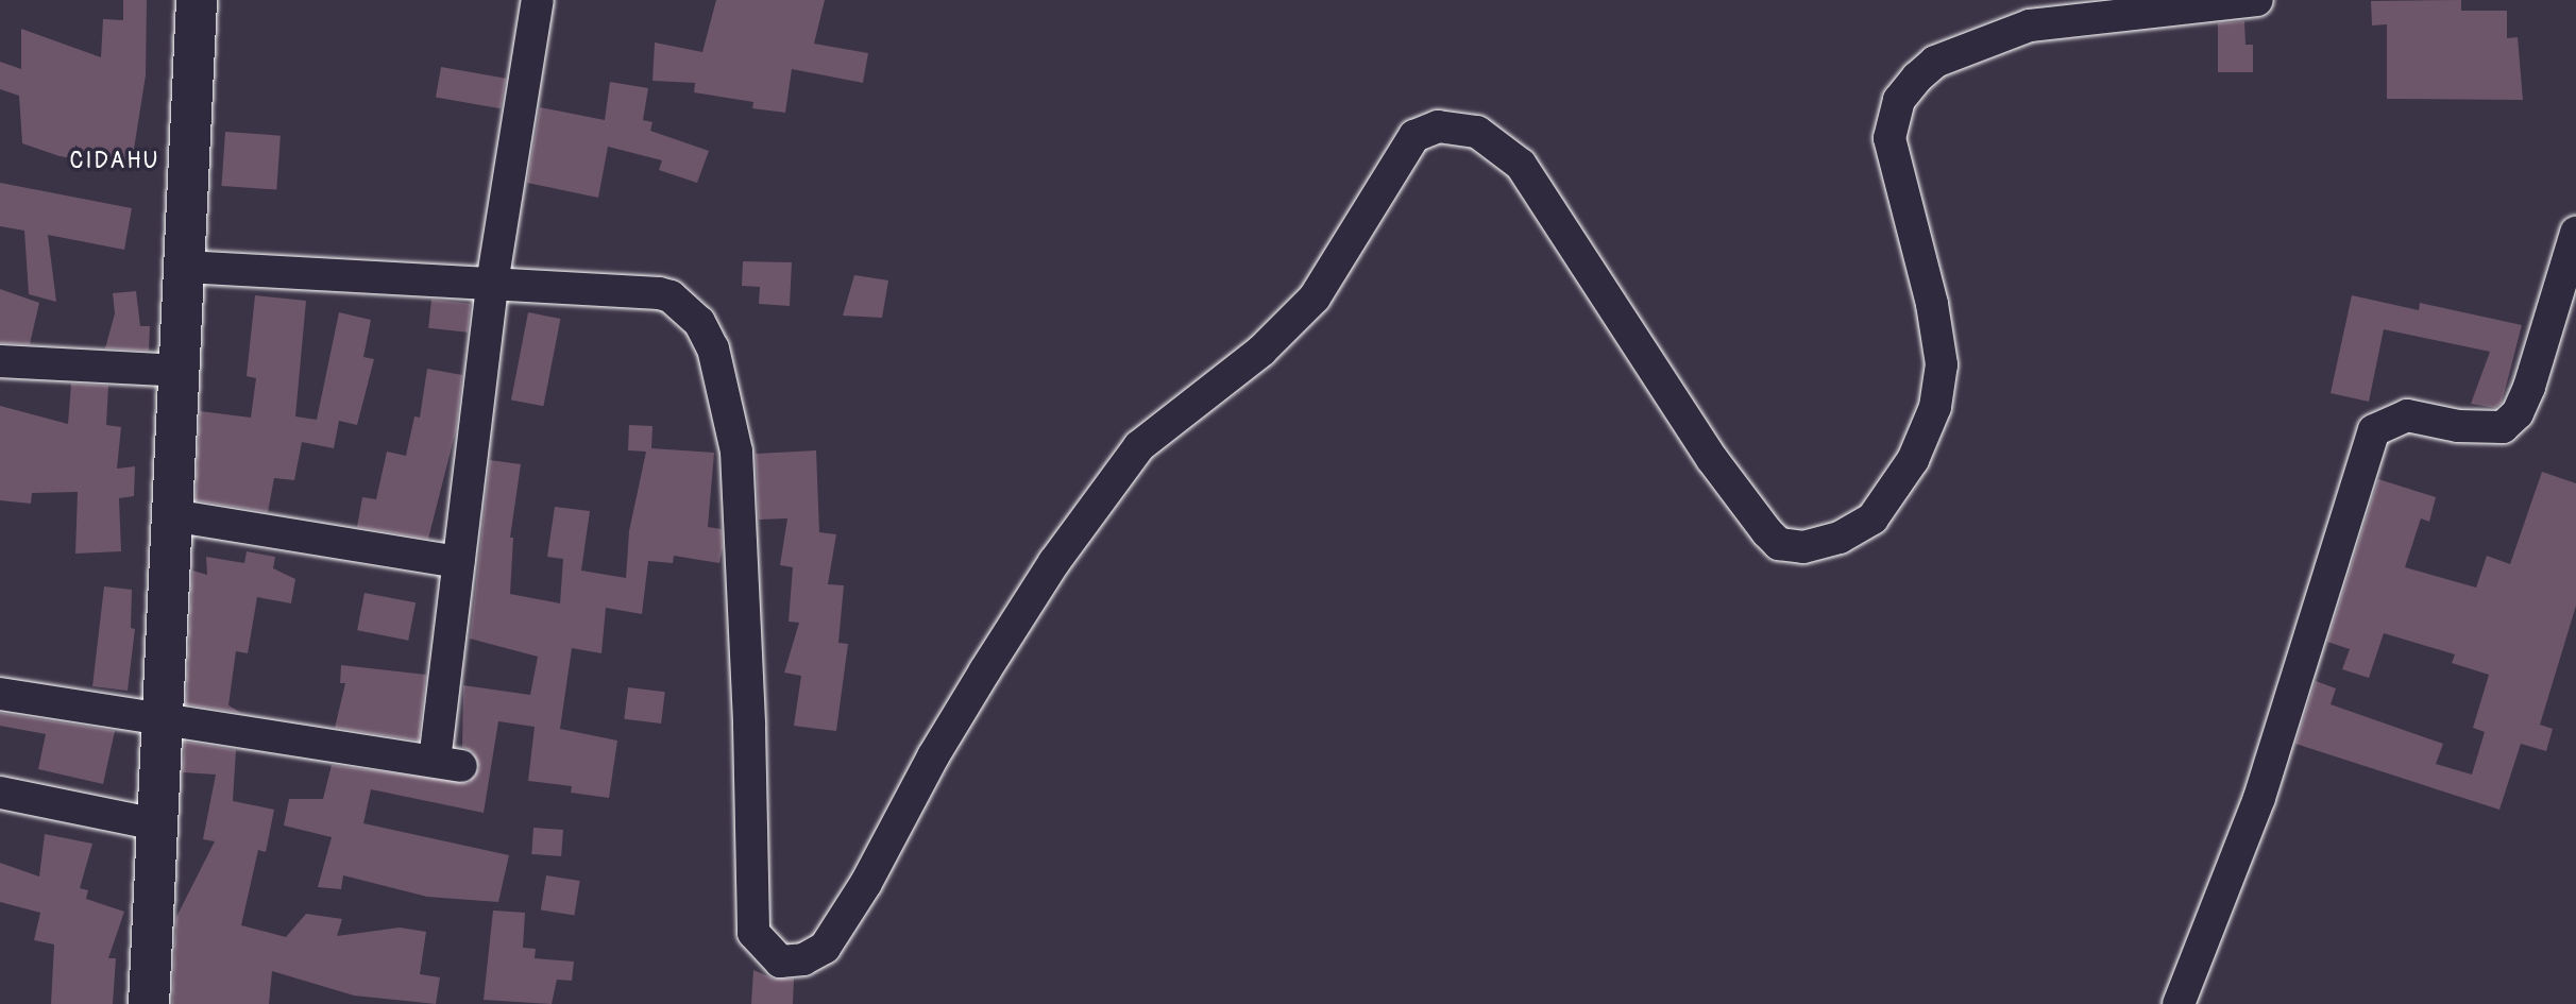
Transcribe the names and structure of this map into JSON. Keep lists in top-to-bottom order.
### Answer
{
  "districts": ["CIDAHU"]
}
